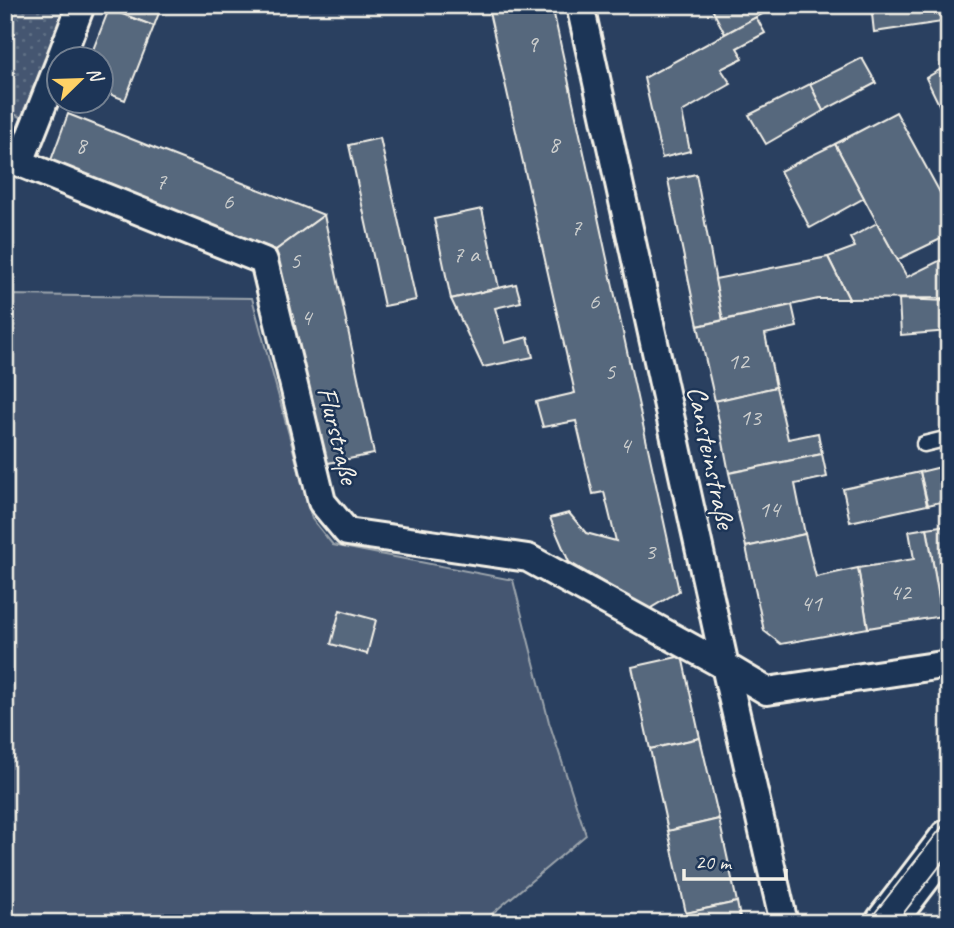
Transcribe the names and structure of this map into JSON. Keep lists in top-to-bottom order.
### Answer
{
  "streets": {
    "street": ["Flurstraße", "Cansteinstraße"]
  },
  "crossings": [
    ["Flurstraße", "Cansteinstraße"]
  ],
  "house_numbers": [
    "9",
    "8",
    "8",
    "7",
    "6",
    "7",
    "7 a",
    "5",
    "6",
    "4",
    "12",
    "5",
    "13",
    "4",
    "14",
    "3",
    "42",
    "41"
  ],
  "scale_bar": "20 m",
  "north": "top right"
}
